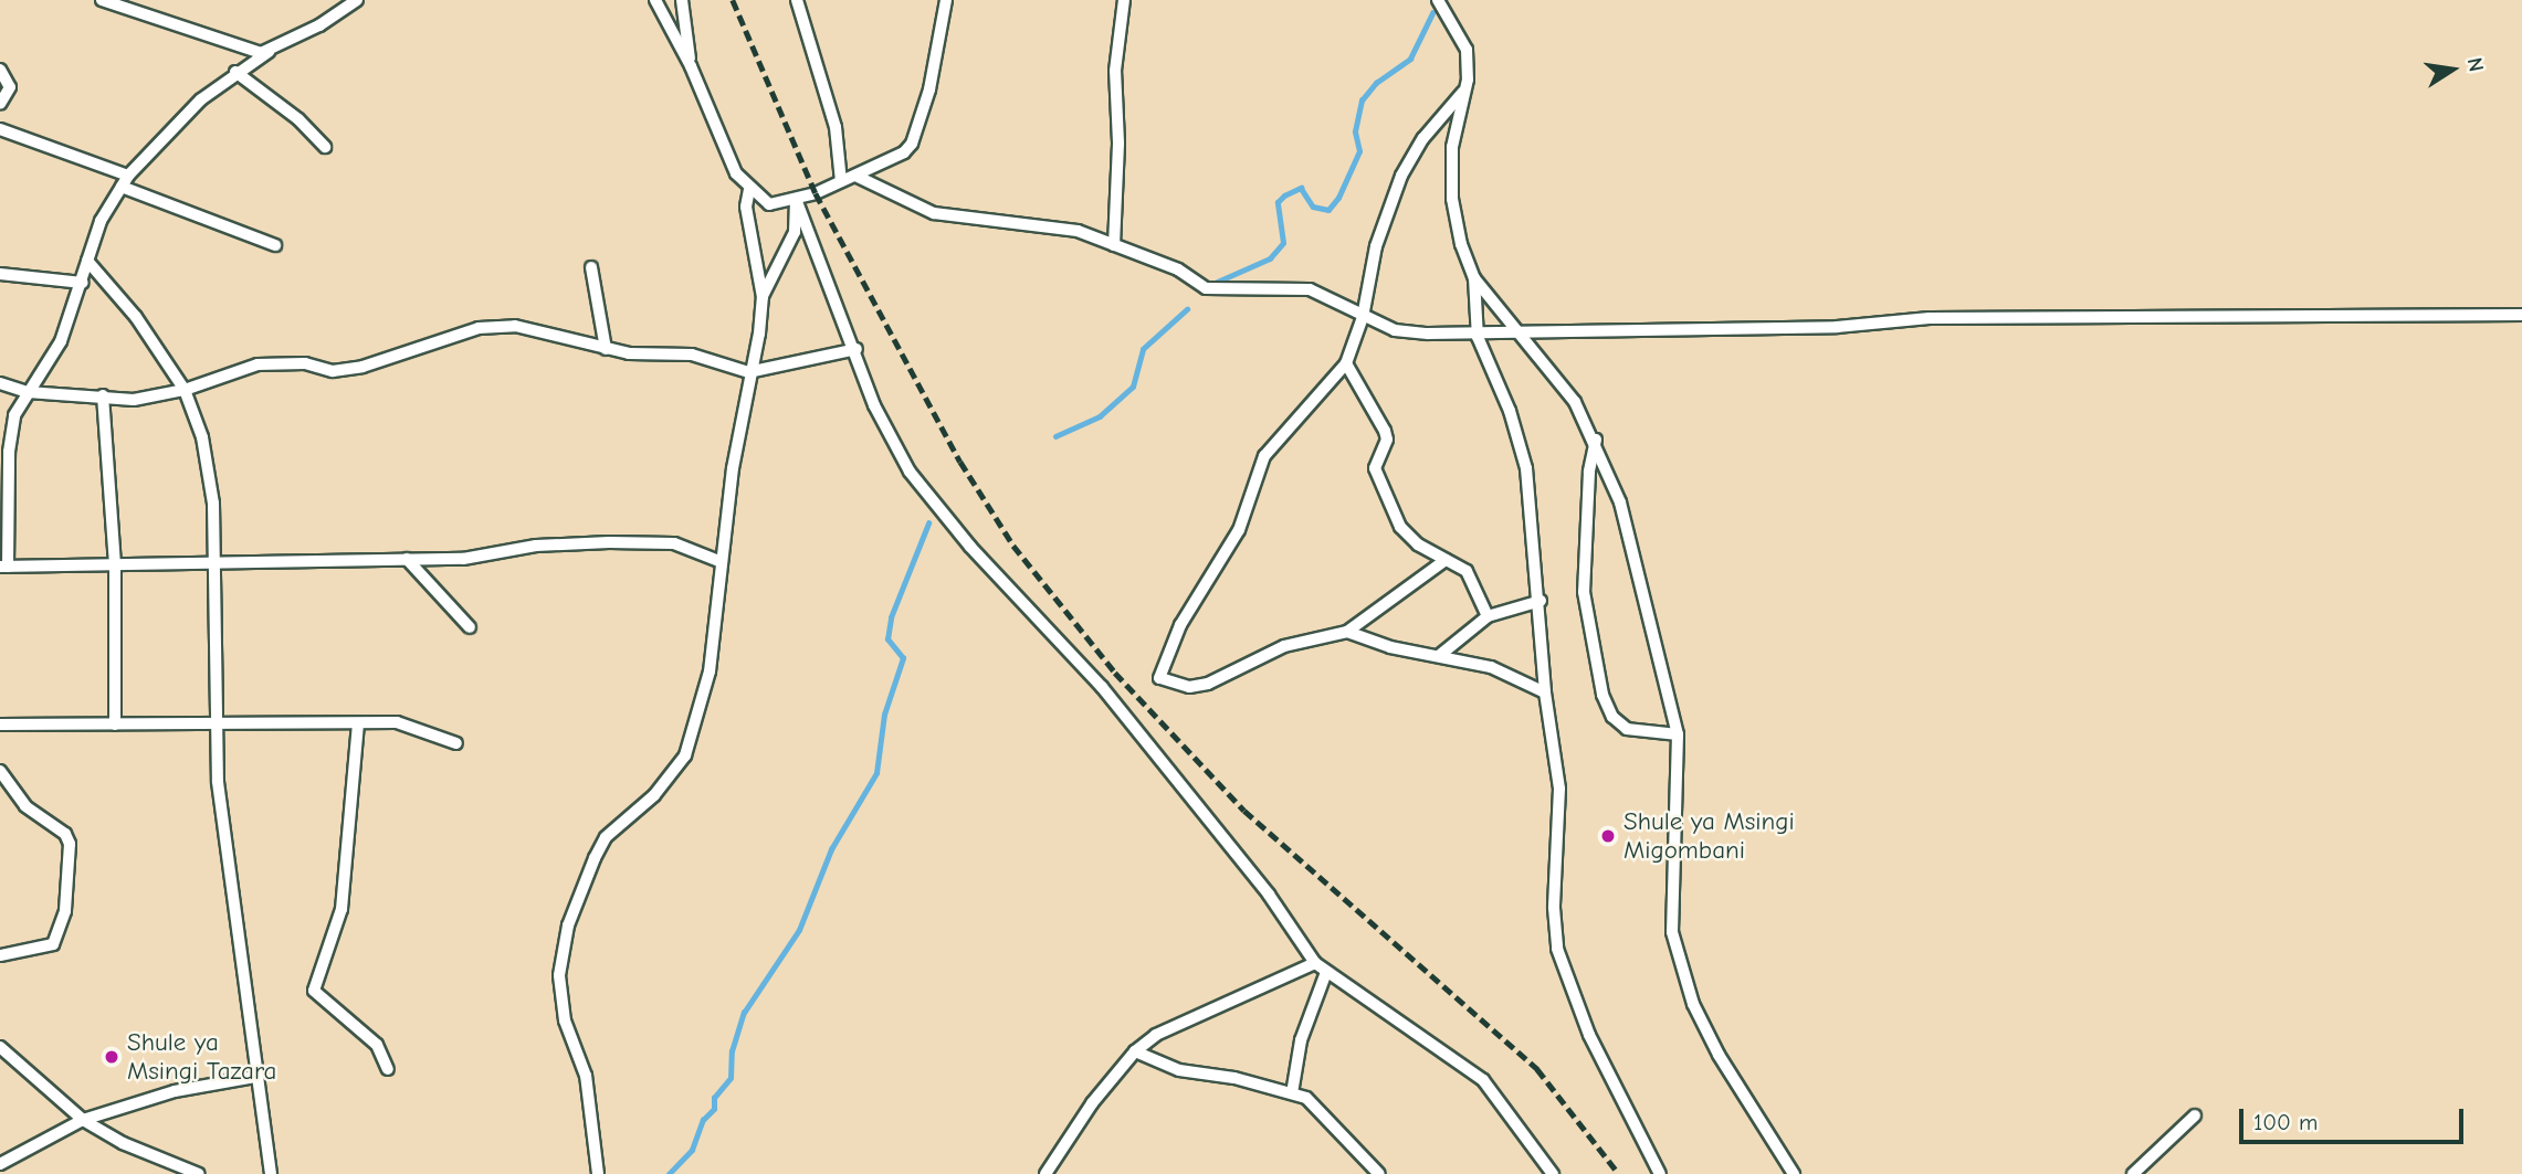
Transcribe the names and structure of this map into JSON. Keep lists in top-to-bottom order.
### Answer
{
  "places": ["Shule ya Msingi Migombani", "Shule ya Msingi Tazara"],
  "scale_bar": "100 m",
  "north": "right"
}
